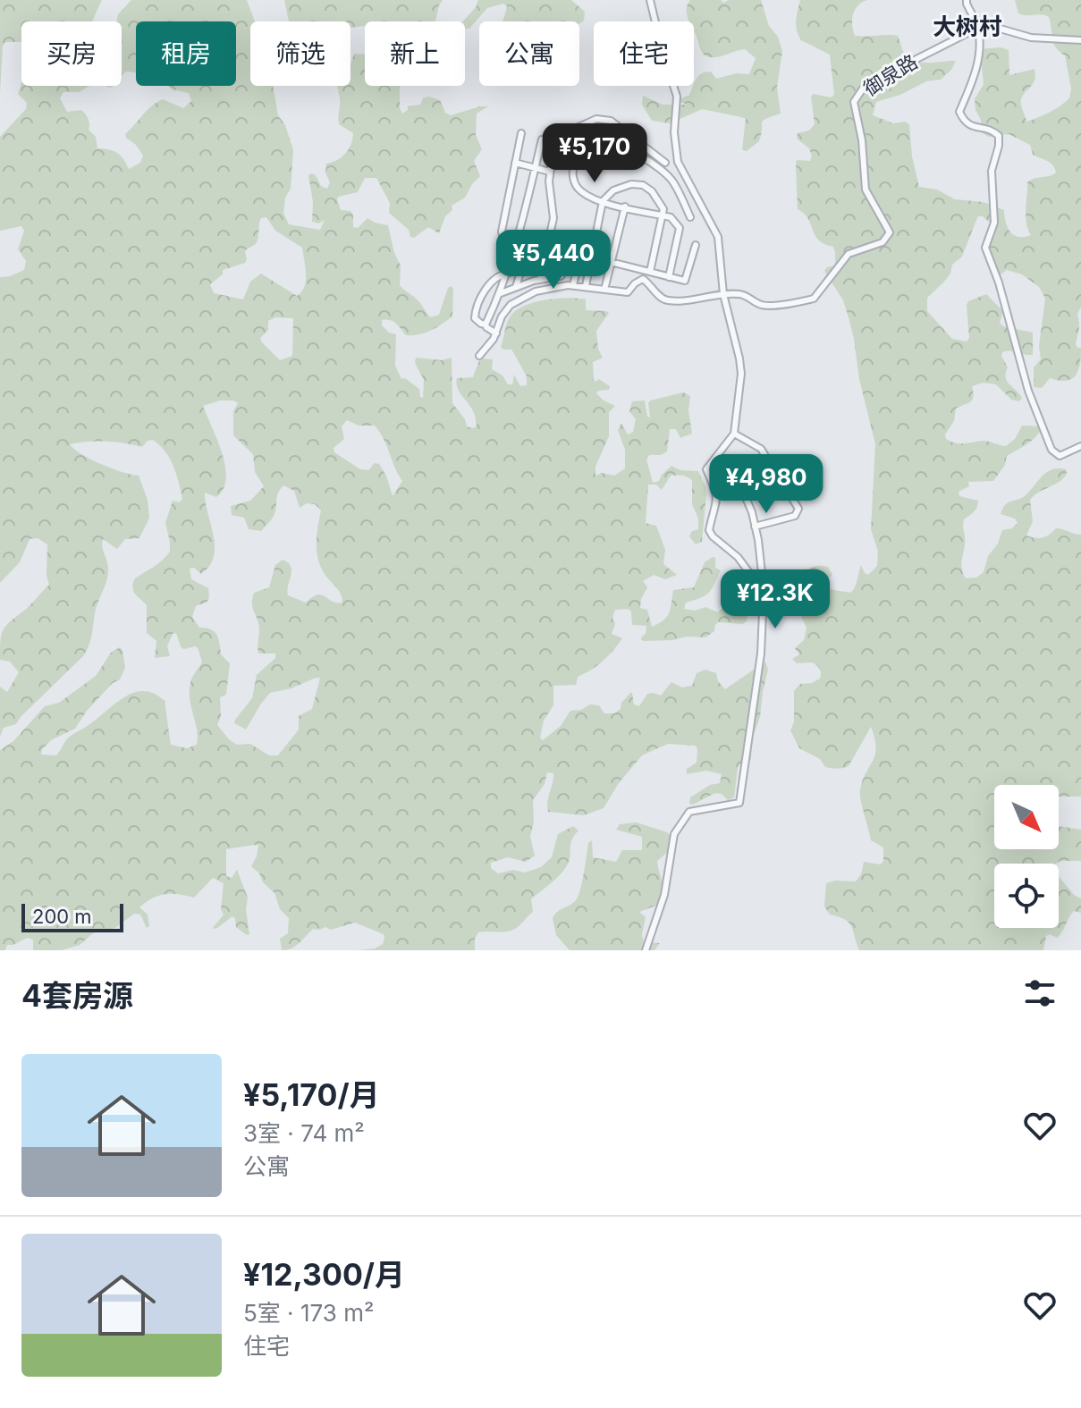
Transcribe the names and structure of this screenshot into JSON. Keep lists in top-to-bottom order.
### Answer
{
  "streets": {
    "street": ["御泉路"]
  },
  "districts": ["大树村"],
  "scale_bar": "200 m",
  "north": "bottom right",
  "page": {
    "chip": [
      "买房",
      "租房",
      "筛选",
      "新上",
      "公寓",
      "住宅"
    ],
    "price": [
      "¥5,170",
      "¥5,440",
      "¥4,980",
      "¥12.3K"
    ],
    "scale": "200 m",
    "heading": "4套房源",
    "list": [
      {
        "name": "¥5,170/月",
        "note": "3室 · 74 m² · 公寓"
      },
      {
        "name": "¥12,300/月",
        "note": "5室 · 173 m² · 住宅"
      }
    ]
  }
}
